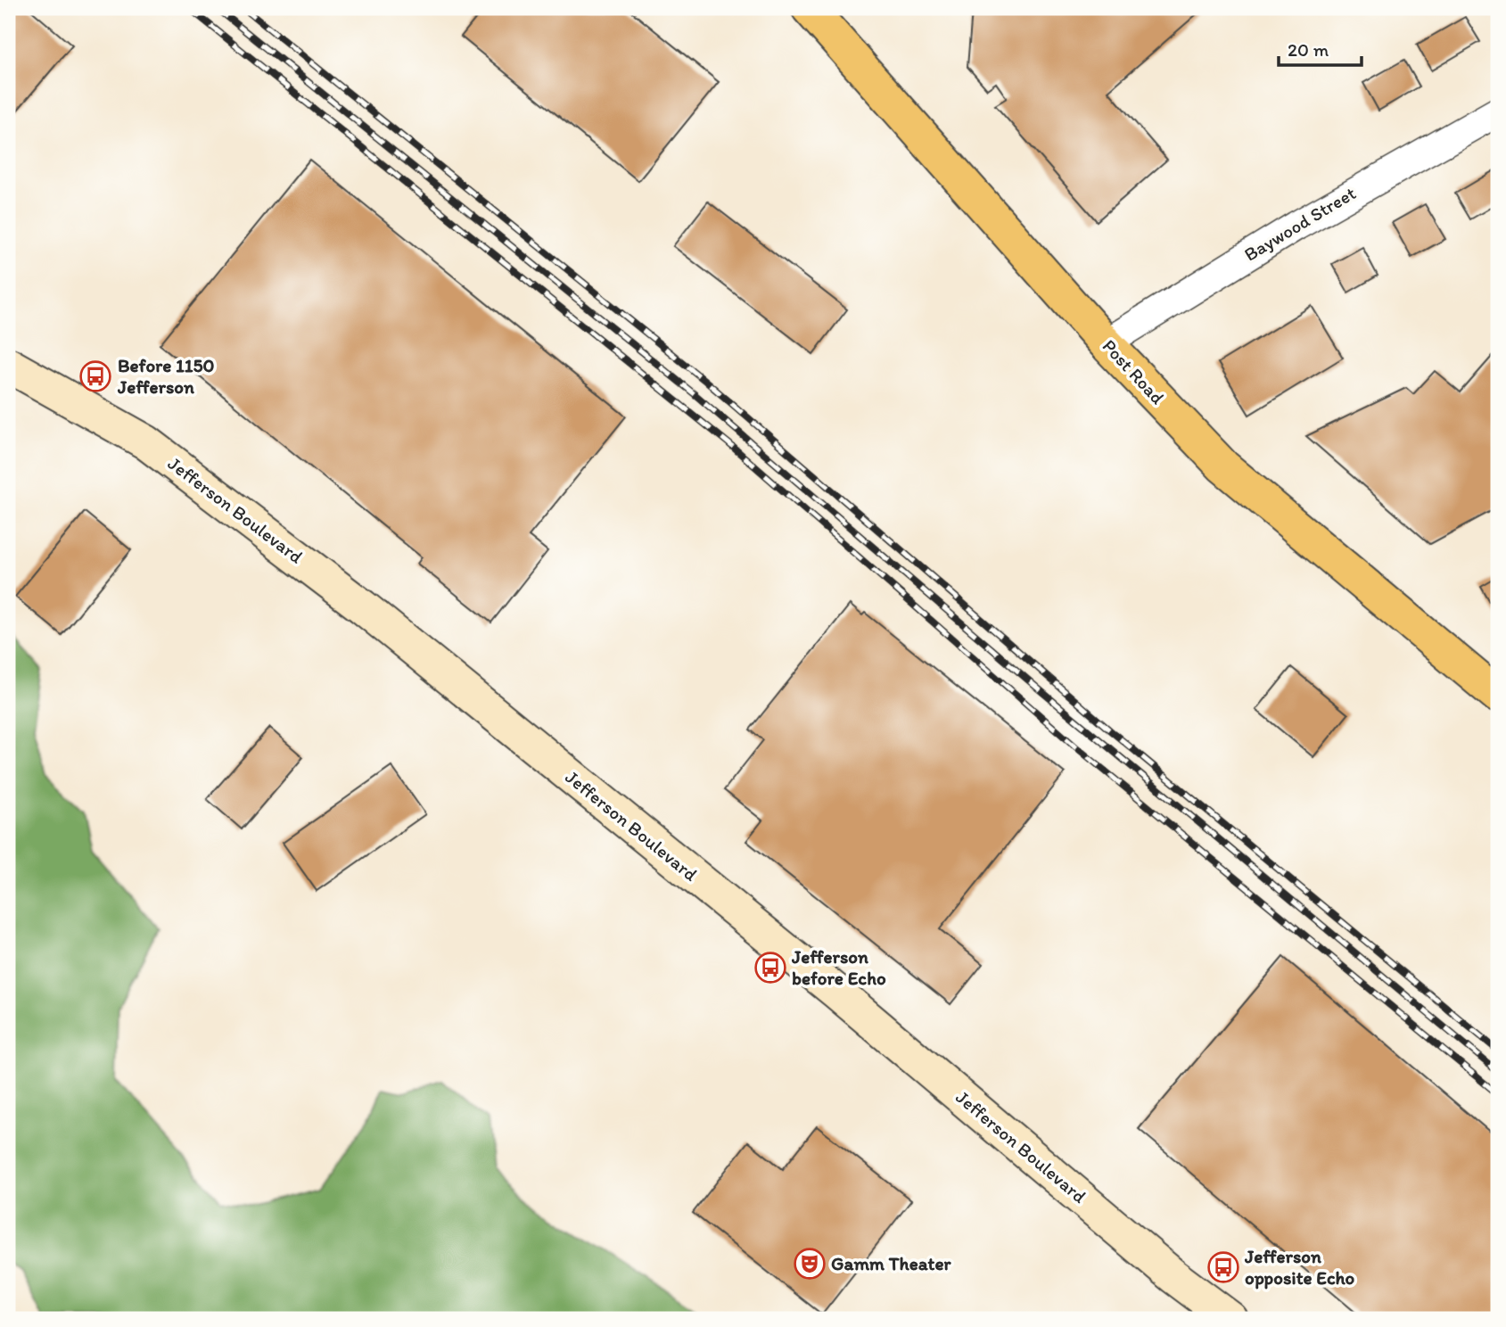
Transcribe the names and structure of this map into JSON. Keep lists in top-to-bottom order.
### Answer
{
  "streets": {
    "main road": ["Post Road", "Jefferson Boulevard"],
    "street": ["Baywood Street"]
  },
  "crossings": [
    ["Baywood Street", "Post Road"]
  ],
  "places": {
    "bus stop": ["Before 1150 Jefferson", "Jefferson before Echo", "Jefferson opposite Echo"],
    "theatre": ["Gamm Theater"]
  },
  "scale_bar": "20 m"
}
